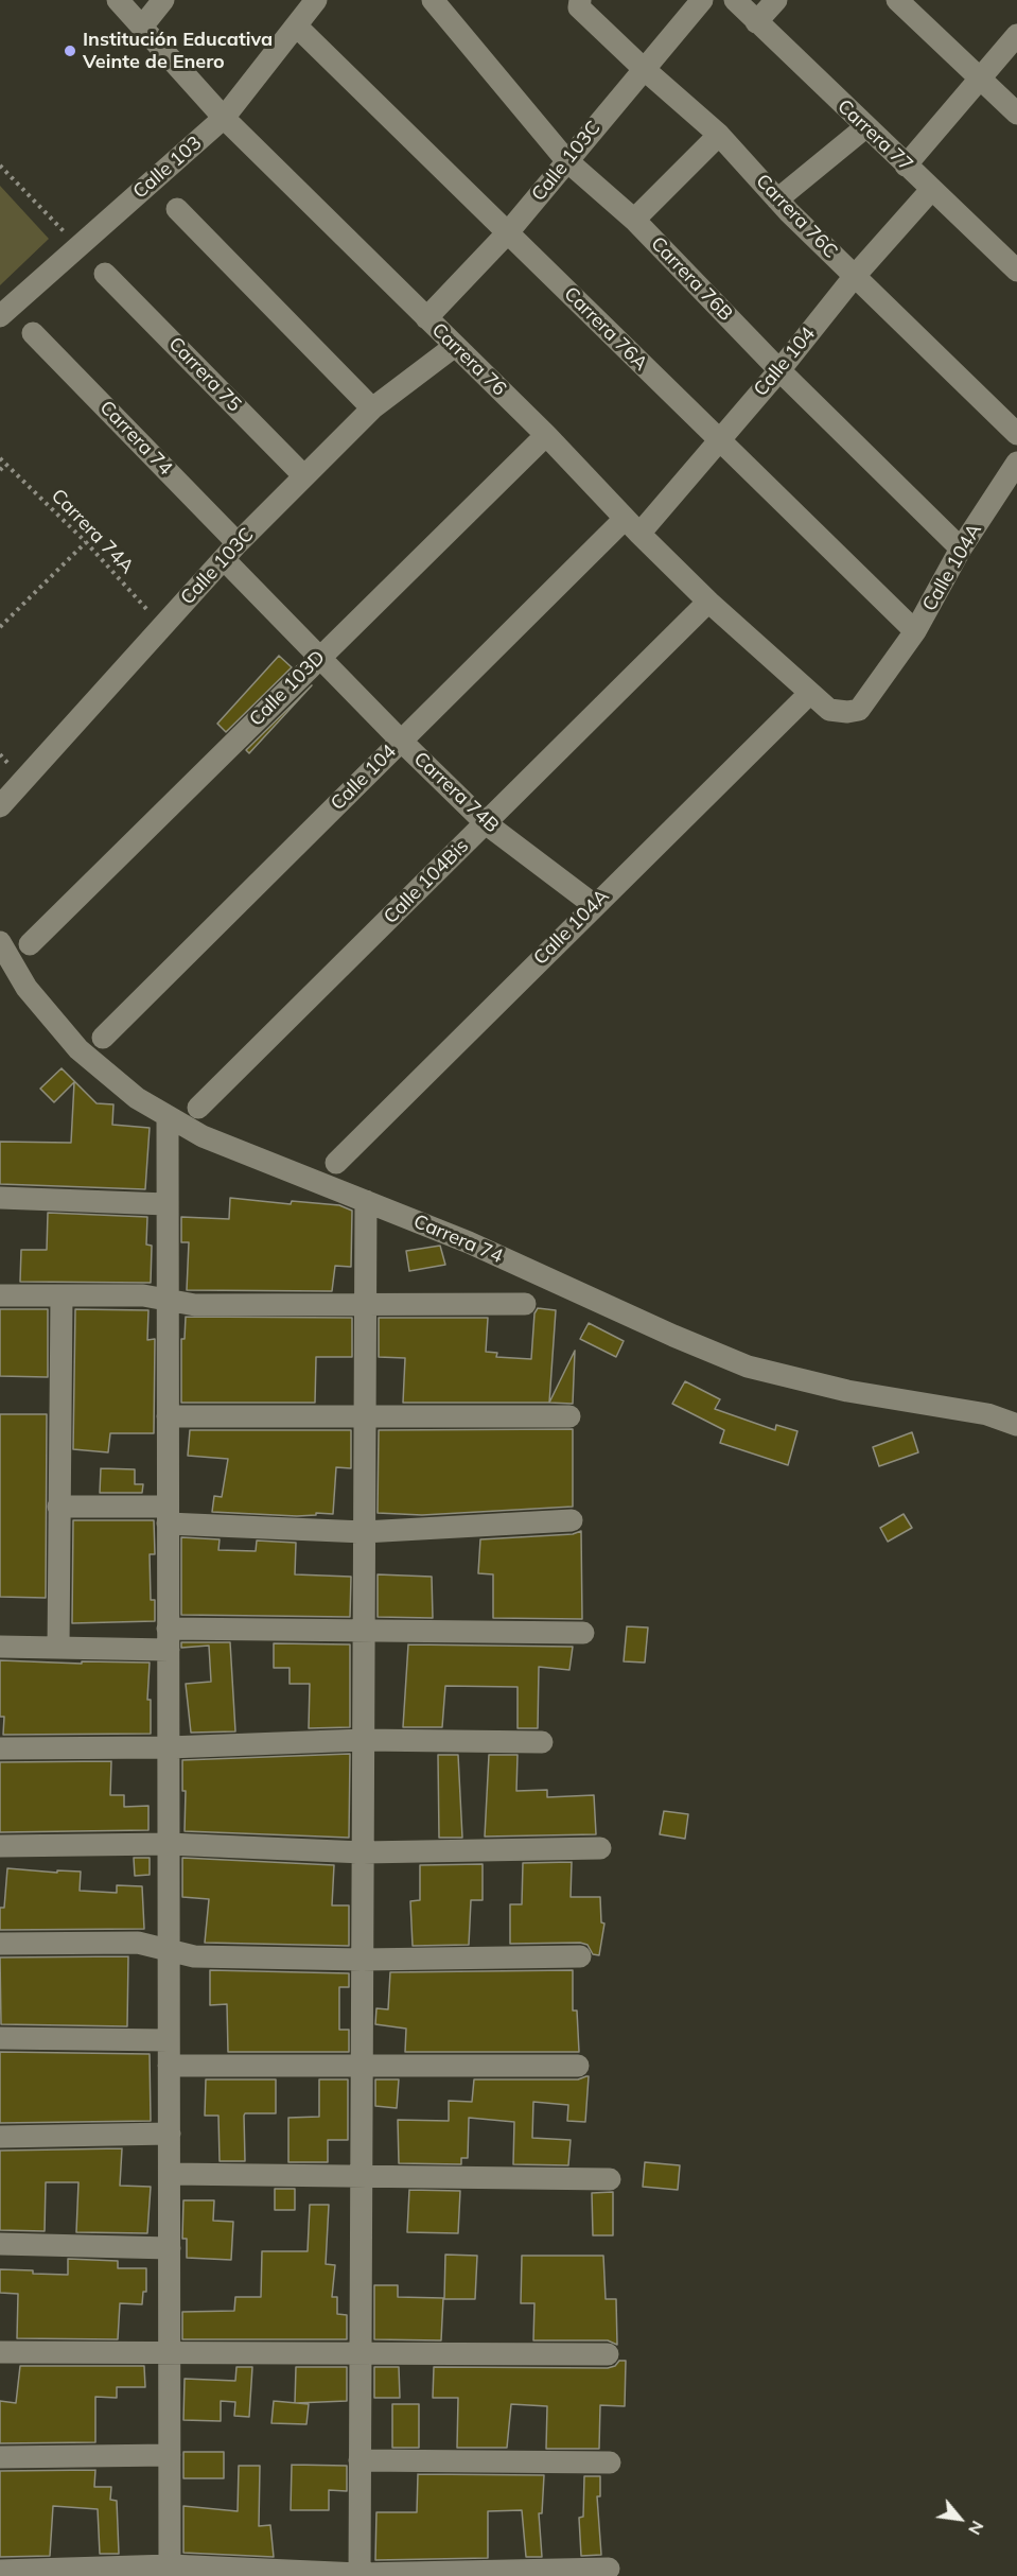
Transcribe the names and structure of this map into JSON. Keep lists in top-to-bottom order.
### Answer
{
  "streets": {
    "street": [
      "Carrera 77",
      "Calle 103C",
      "Calle 103",
      "Carrera 76C",
      "Carrera 76B",
      "Carrera 76A",
      "Carrera 76",
      "Calle 104",
      "Carrera 75",
      "Carrera 74",
      "Calle 104A",
      "Calle 103D",
      "Carrera 74B",
      "Calle 104Bis"
    ],
    "path": ["Carrera 74A"]
  },
  "crossings": [
    ["Carrera 77", "Calle 104"],
    ["Calle 103C", "Carrera 76C"],
    ["Calle 103C", "Carrera 76B"],
    ["Calle 103C", "Carrera 76A"],
    ["Calle 103C", "Carrera 76"],
    ["Calle 103C", "Carrera 75"],
    ["Calle 103C", "Carrera 74"],
    ["Calle 103C", "Carrera 74A"],
    ["Calle 103C", "Carrera 74B"],
    ["Calle 103", "Carrera 76A"],
    ["Calle 103", "Carrera 76"],
    ["Carrera 76C", "Calle 104"],
    ["Carrera 76B", "Calle 104"],
    ["Carrera 76B", "Calle 104A"],
    ["Carrera 76A", "Calle 104"],
    ["Carrera 76A", "Calle 104A"],
    ["Carrera 76", "Calle 104"],
    ["Carrera 76", "Calle 104A"],
    ["Carrera 76", "Calle 103D"],
    ["Carrera 76", "Calle 104Bis"],
    ["Calle 104", "Carrera 74B"],
    ["Carrera 74", "Carrera 74B"],
    ["Calle 104A", "Carrera 74B"],
    ["Calle 103D", "Carrera 74B"],
    ["Carrera 74B", "Calle 104Bis"]
  ],
  "places": ["Institución Educativa Veinte de Enero"],
  "north": "bottom right"
}
